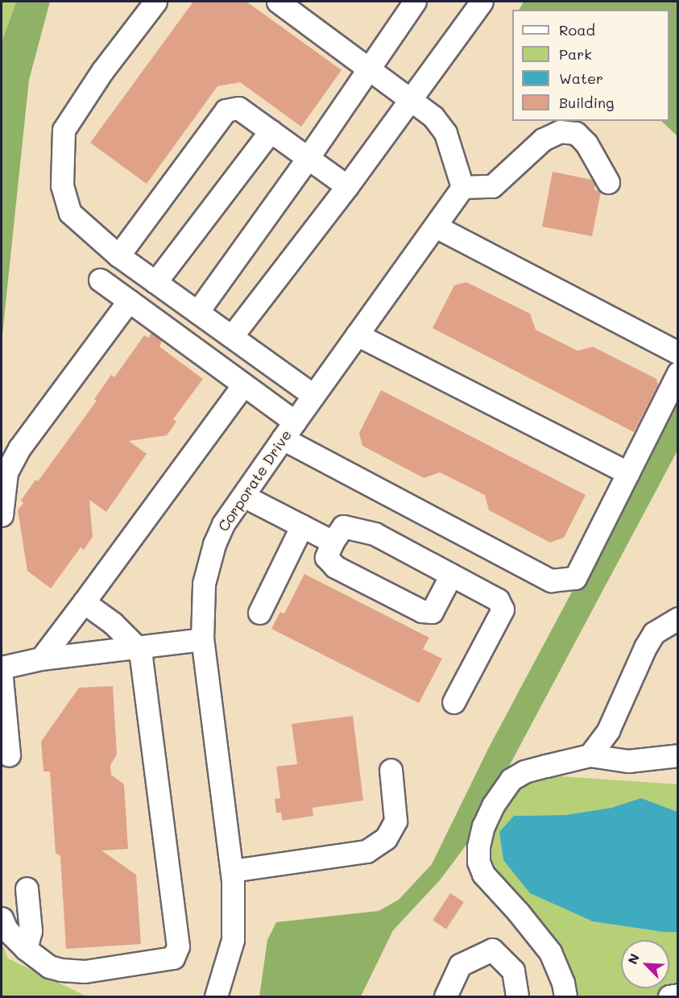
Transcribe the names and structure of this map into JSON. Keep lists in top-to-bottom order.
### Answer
{
  "streets": {
    "street": ["Corporate Drive"]
  },
  "legend": [
    "Road",
    "Park",
    "Water",
    "Building"
  ],
  "north": "top left"
}
